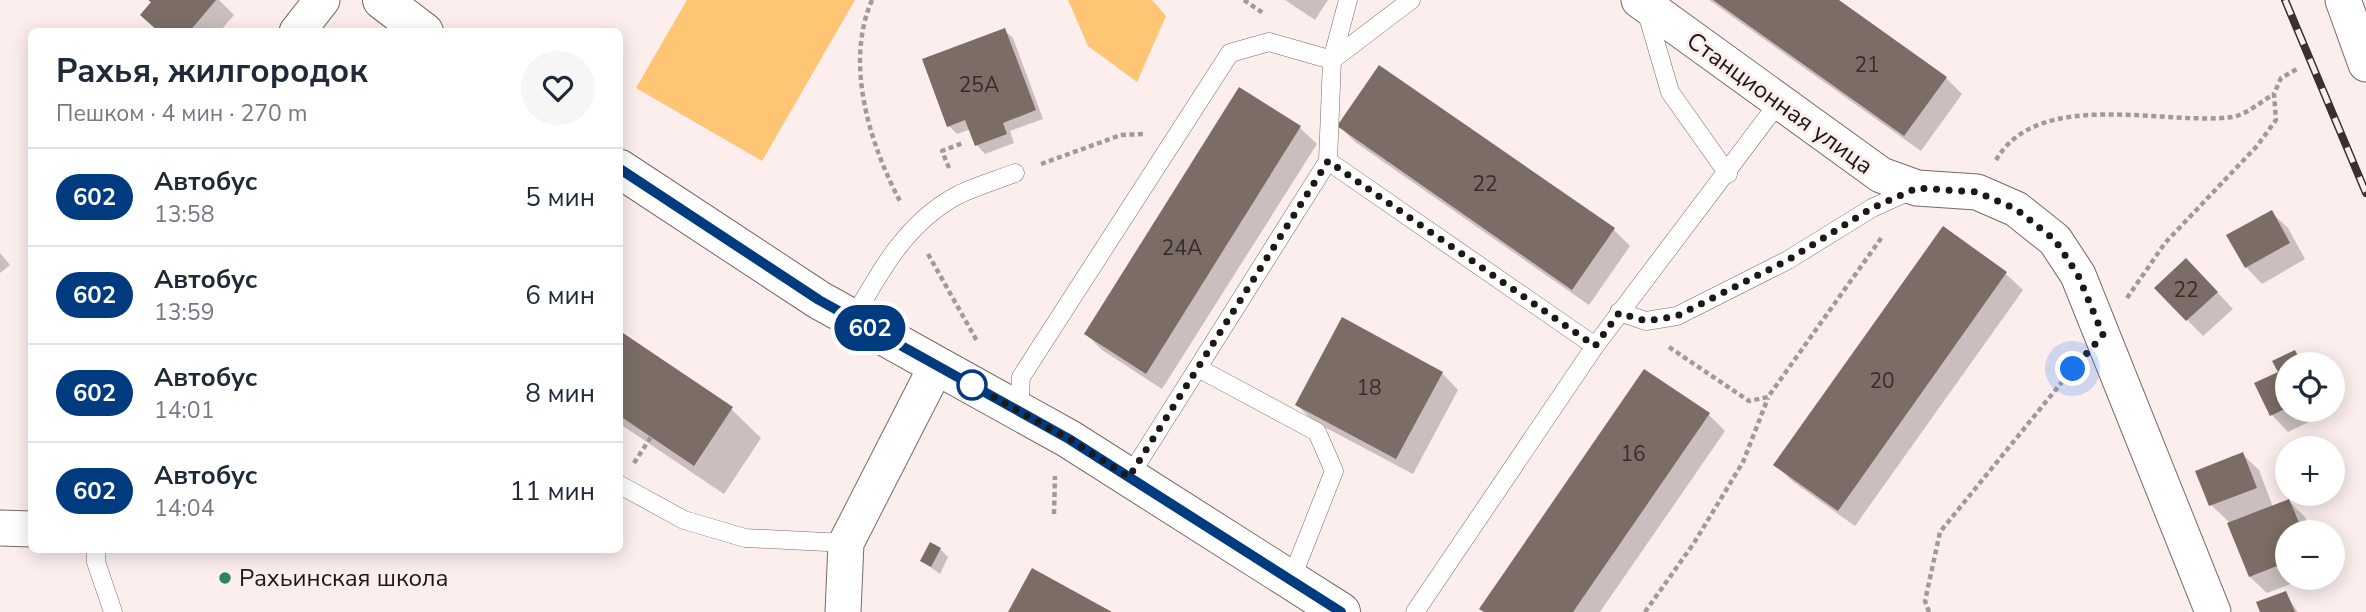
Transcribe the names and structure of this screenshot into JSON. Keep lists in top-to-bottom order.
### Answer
{
  "streets": {
    "street": ["Станционная улица"]
  },
  "places": ["Рахьинская школа"],
  "lines": ["bus line 602"],
  "house_numbers": [
    "21",
    "25А",
    "22",
    "24А",
    "22",
    "20",
    "18",
    "16"
  ],
  "page": {
    "on_map": "602",
    "heading": ["Рахья, жилгородок", "Пешком · 4 мин · 270 m"],
    "list": [
      {
        "mark": "602",
        "name": "Автобус",
        "note": "13:58",
        "value": "5 мин"
      },
      {
        "mark": "602",
        "name": "Автобус",
        "note": "13:59",
        "value": "6 мин"
      },
      {
        "mark": "602",
        "name": "Автобус",
        "note": "14:01",
        "value": "8 мин"
      },
      {
        "mark": "602",
        "name": "Автобус",
        "note": "14:04",
        "value": "11 мин"
      }
    ],
    "map_buttons": ["+", "−"]
  }
}
